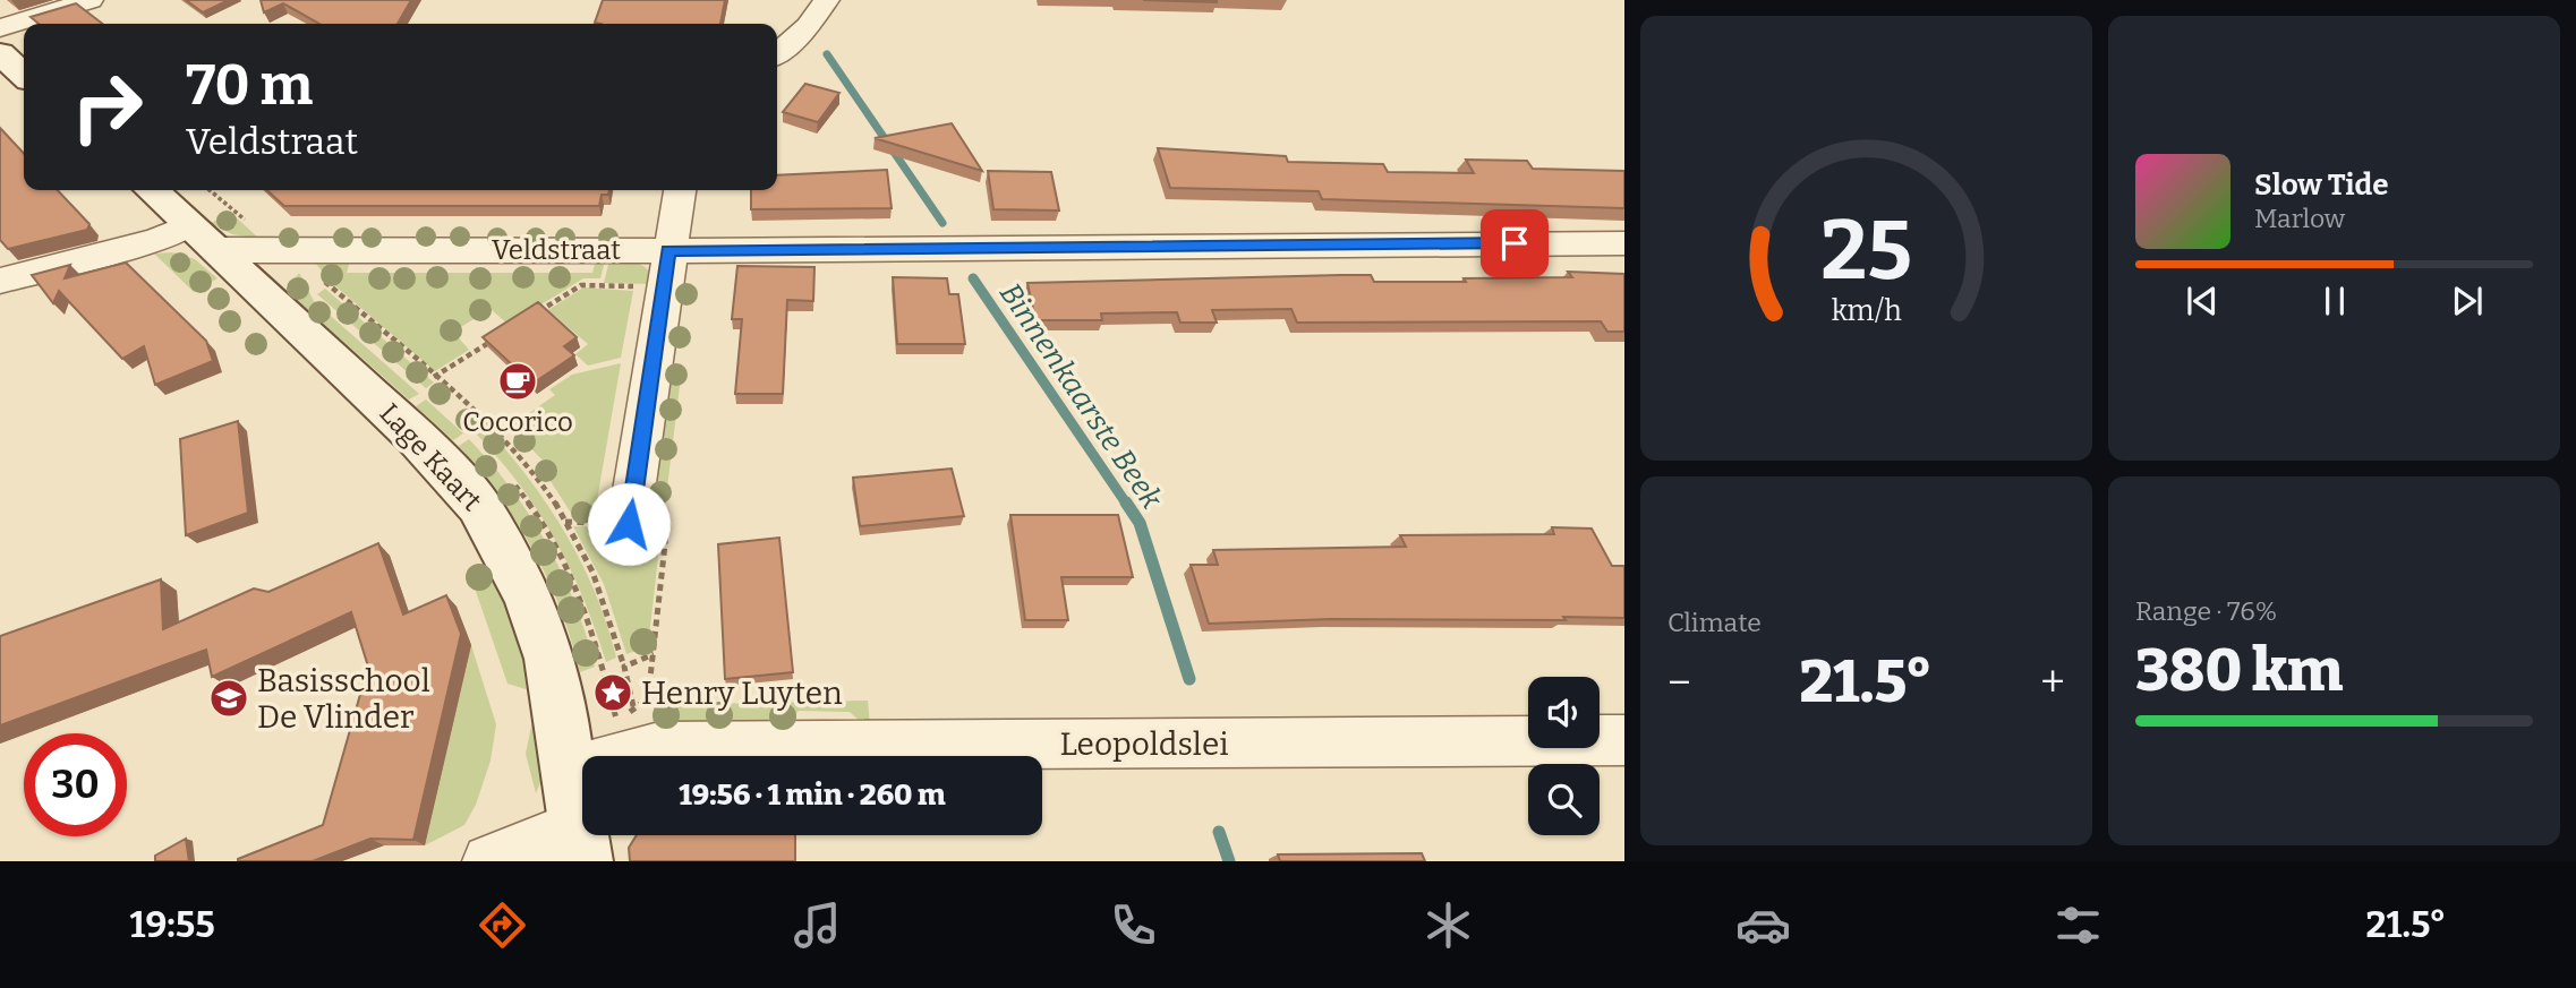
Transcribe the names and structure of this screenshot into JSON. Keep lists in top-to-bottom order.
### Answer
{
  "streets": {
    "street": ["Veldstraat", "Lage Kaart", "Leopoldslei"]
  },
  "crossings": [
    ["Veldstraat", "Lage Kaart"],
    ["Lage Kaart", "Leopoldslei"]
  ],
  "water": ["Binnenkaarste Beek"],
  "places": {
    "cafe": ["Cocorico"],
    "place": ["Henry Luyten"],
    "school or university": ["Basisschool De Vlinder"]
  },
  "page": {
    "turn": ["70 m", "Veldstraat"],
    "song": ["Slow Tide", "Marlow"],
    "tile": [
      "Climate",
      ["Range · 76%", "380 km"]
    ],
    "heat": ["−", "21.5°", "+"],
    "limit": "30",
    "trip": "19:56 · 1 min · 260 m",
    "tabs": ["19:55", "21.5°"],
    "gauge": ["25", "km/h"]
  }
}
